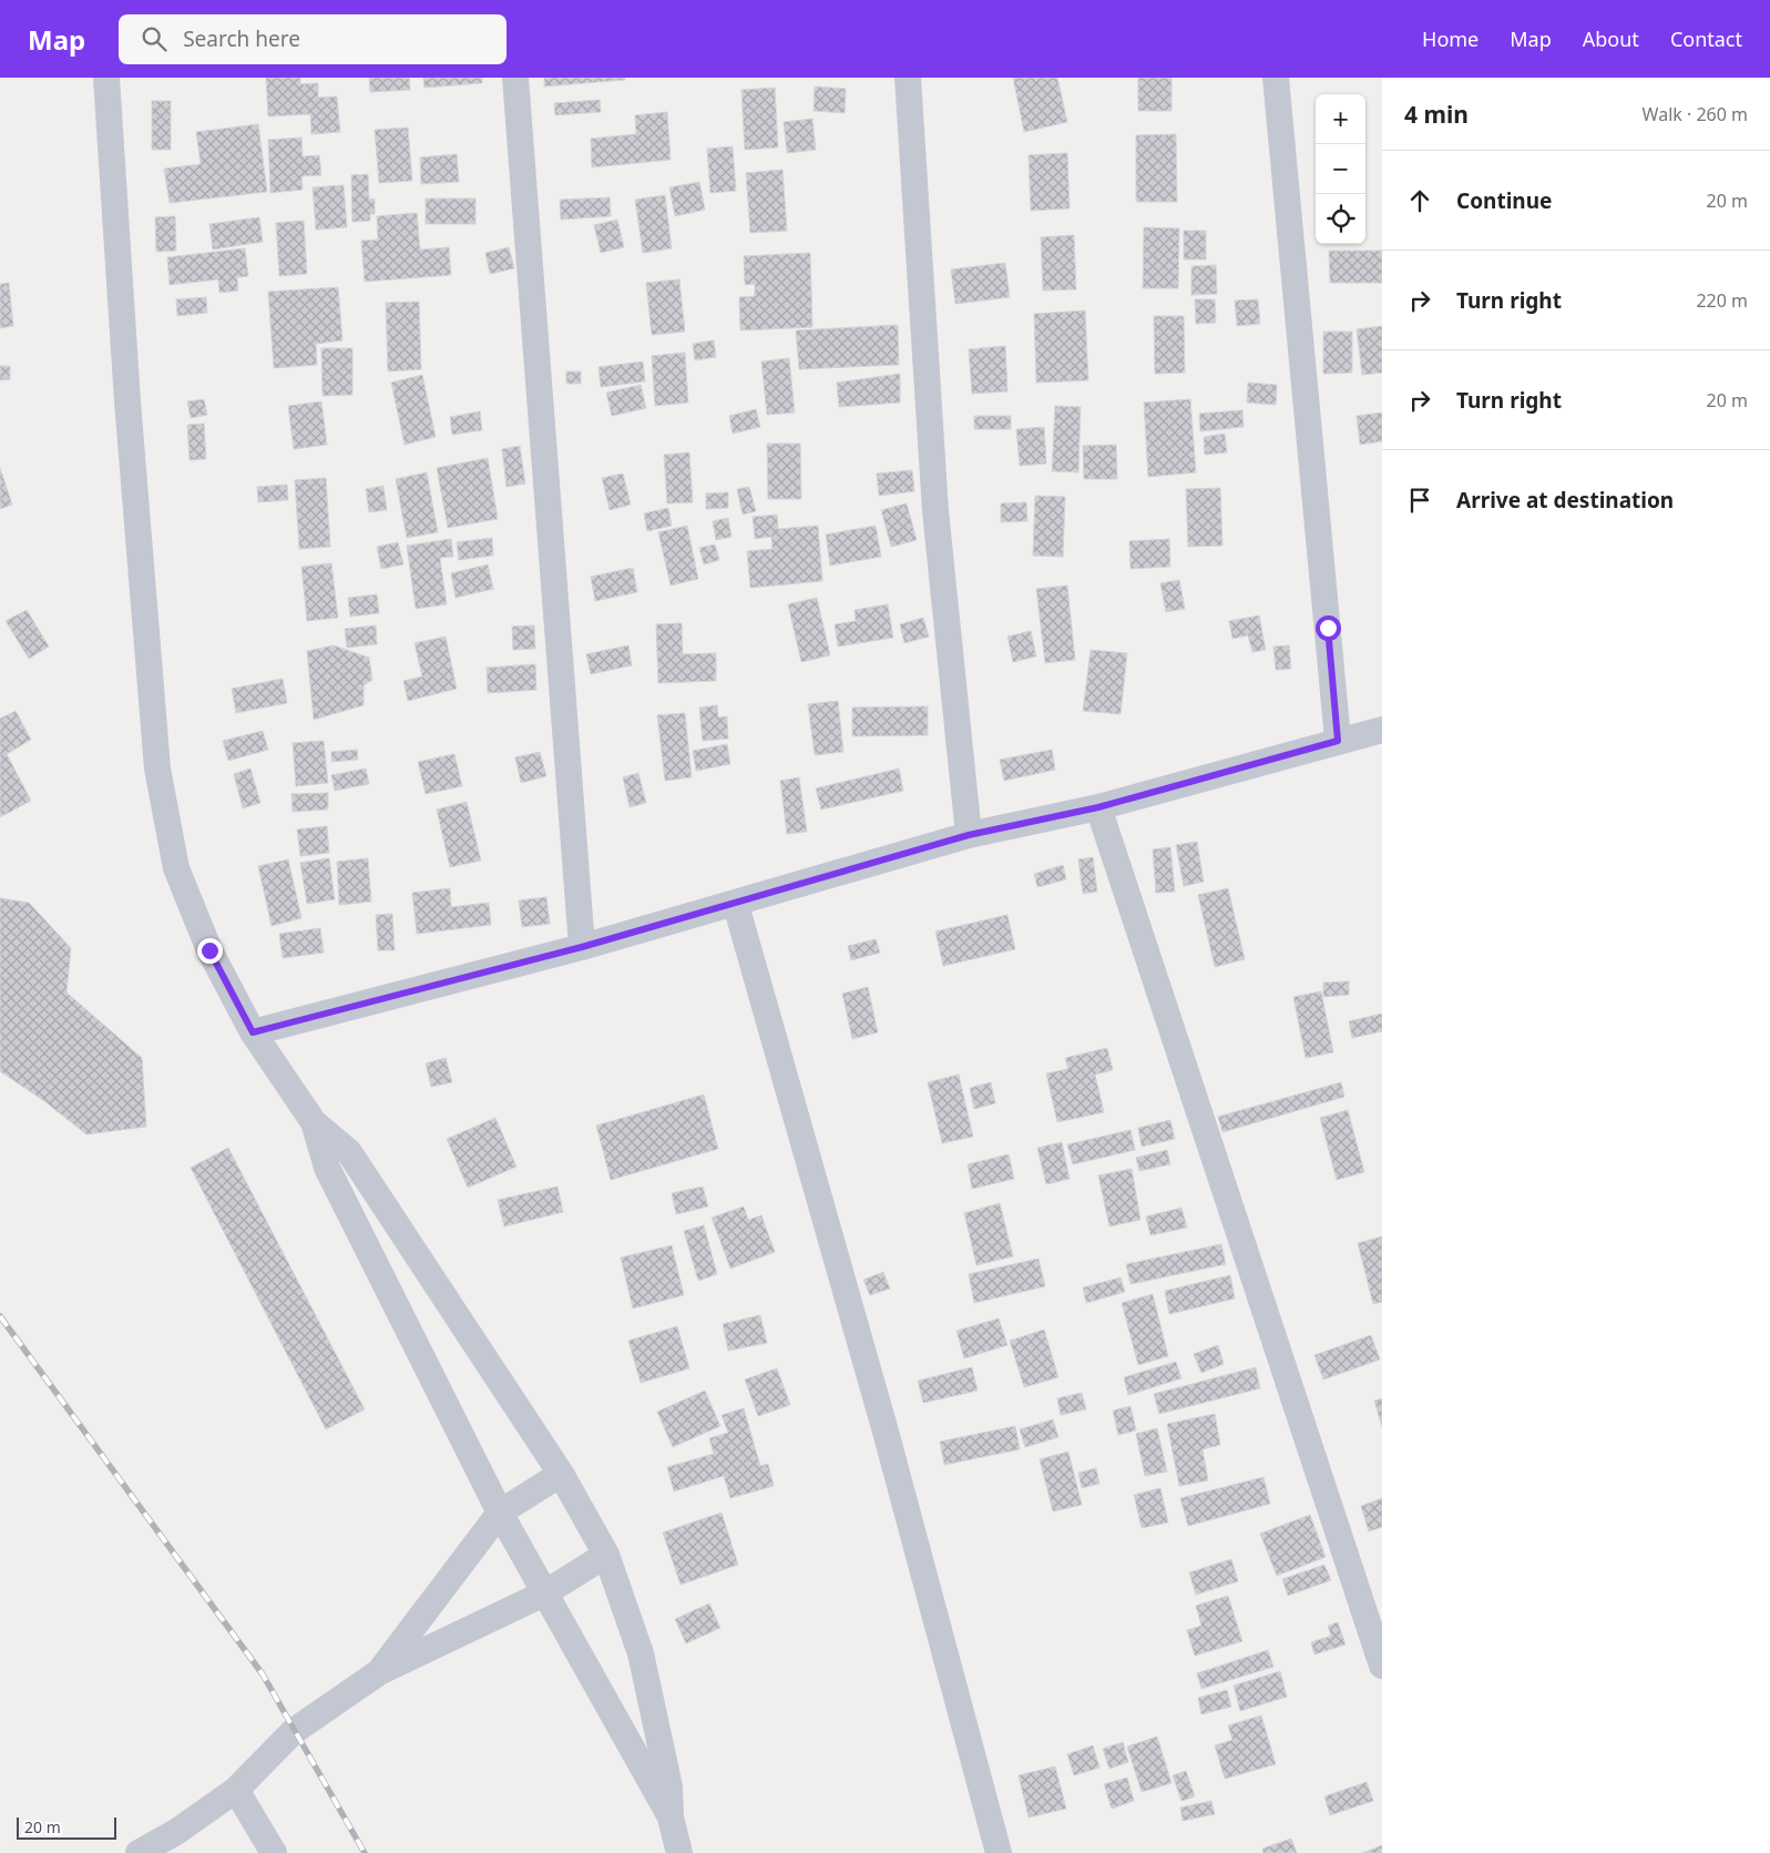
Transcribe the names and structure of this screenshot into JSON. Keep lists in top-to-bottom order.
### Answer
{
  "scale_bar": "20 m",
  "page": {
    "header": "Map",
    "search": "Search here",
    "nav": [
      "Home",
      "Map",
      "About",
      "Contact"
    ],
    "heading": ["4 min", "Walk · 260 m"],
    "map_buttons": ["+", "−"],
    "list": [
      ["Continue", "20 m"],
      ["Turn right", "220 m"],
      ["Turn right", "20 m"],
      "Arrive at destination"
    ],
    "scale": "20 m"
  }
}
